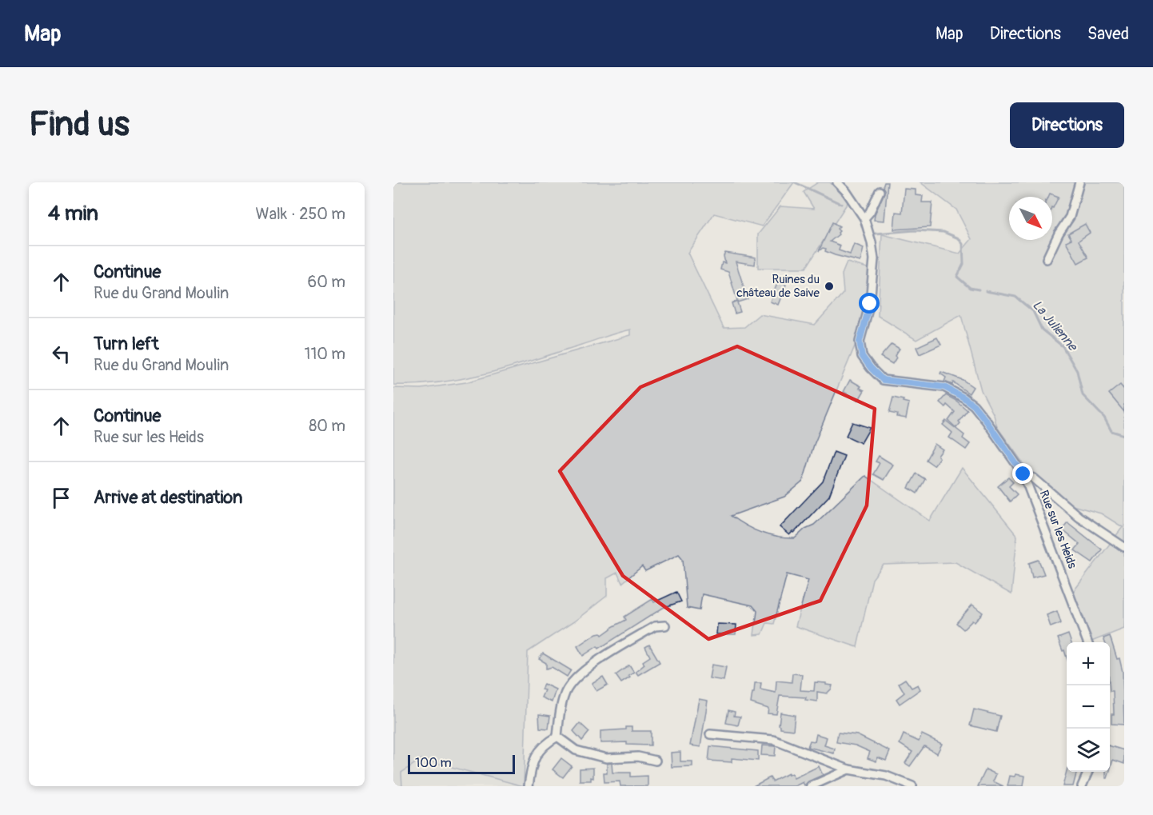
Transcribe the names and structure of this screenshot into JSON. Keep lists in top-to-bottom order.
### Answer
{
  "streets": {
    "street": ["Rue sur les Heids"]
  },
  "water": ["La Julienne"],
  "places": ["Ruines du château de Saive"],
  "scale_bar": "100 m",
  "north": "bottom right",
  "page": {
    "header": "Map",
    "nav": ["Map", "Directions", "Saved"],
    "buttons": "Directions",
    "title": "Find us",
    "heading": ["4 min", "Walk · 250 m"],
    "list": [
      ["Continue", "Rue du Grand Moulin", "60 m"],
      ["Turn left", "Rue du Grand Moulin", "110 m"],
      ["Continue", "Rue sur les Heids", "80 m"],
      "Arrive at destination"
    ],
    "map_buttons": ["+", "−"],
    "scale": "100 m"
  }
}
